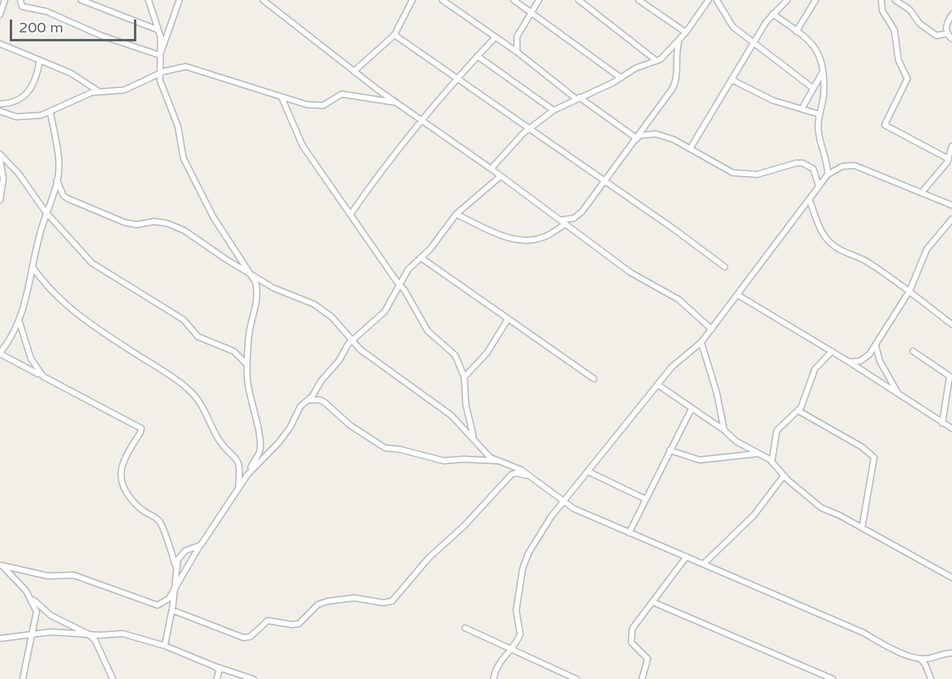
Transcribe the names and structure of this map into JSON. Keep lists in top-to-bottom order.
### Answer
{
  "scale_bar": "200 m"
}
